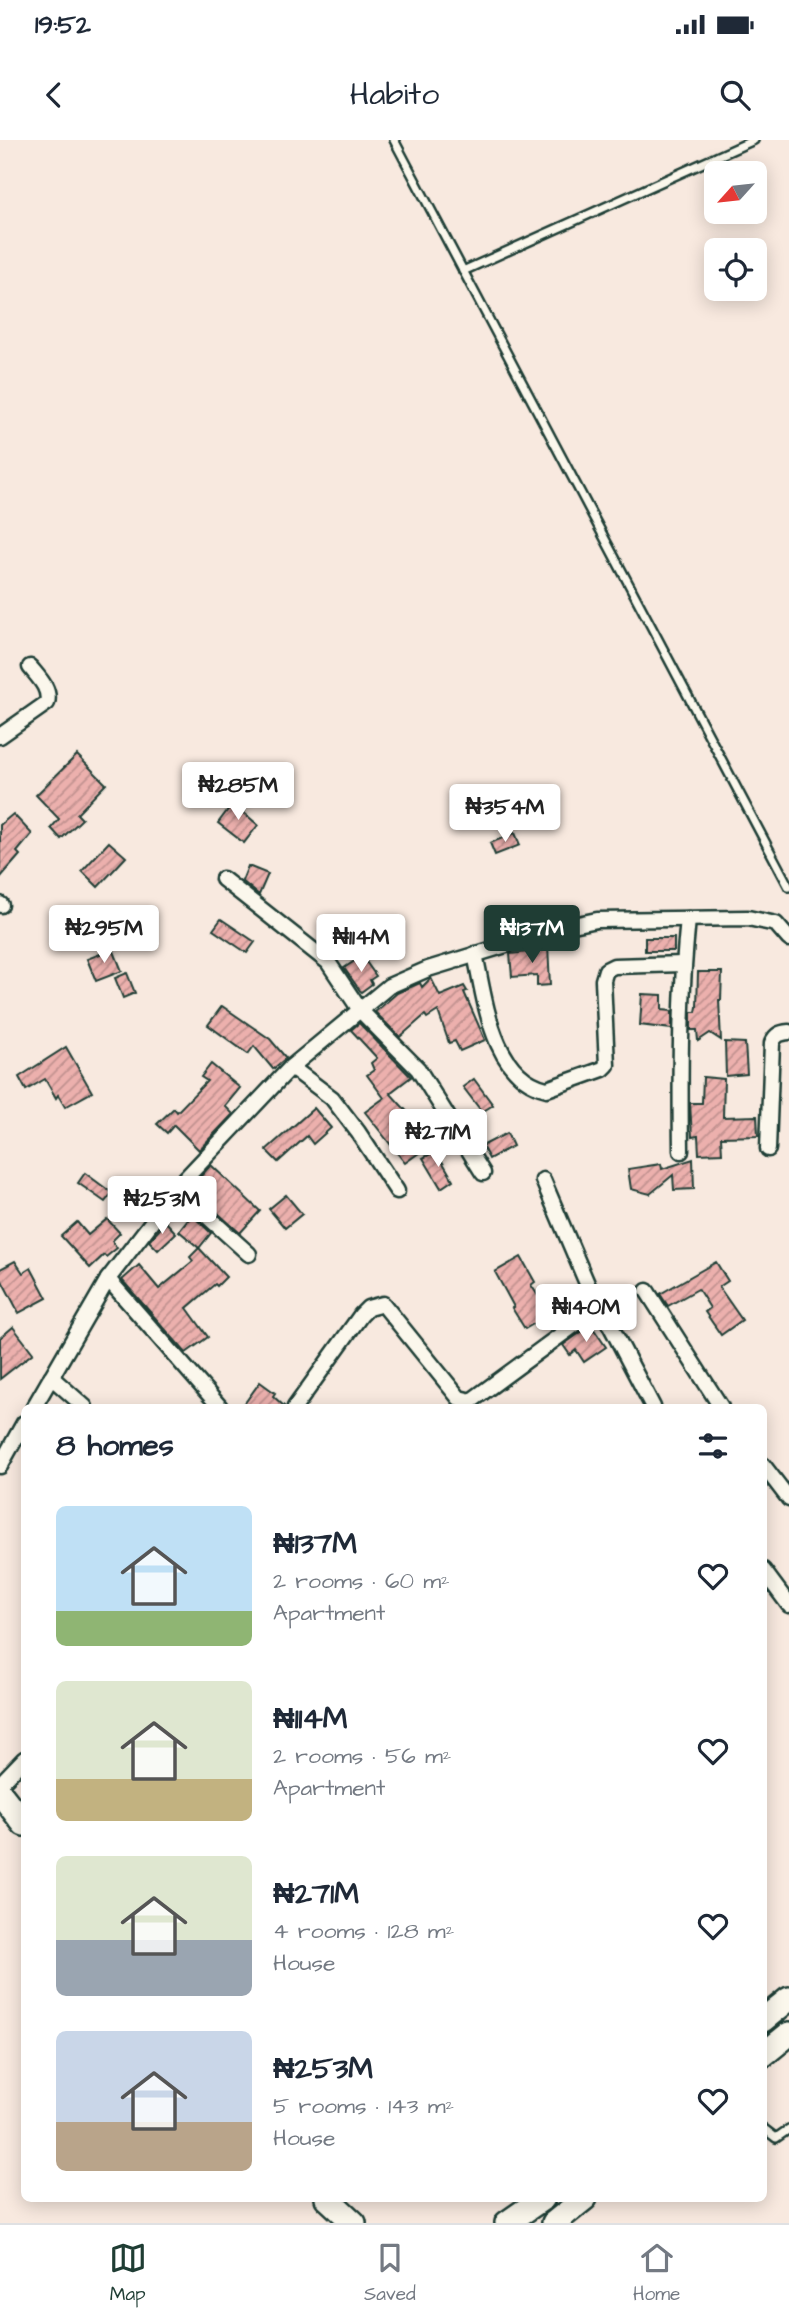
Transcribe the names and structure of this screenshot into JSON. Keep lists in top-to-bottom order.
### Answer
{
  "north": "bottom left",
  "page": {
    "status": "19:52",
    "header": "Habito",
    "price": [
      "₦285M",
      "₦354M",
      "₦295M",
      "₦137M",
      "₦114M",
      "₦271M",
      "₦253M",
      "₦140M"
    ],
    "heading": "8 homes",
    "list": [
      {
        "name": "₦137M",
        "note": "2 rooms · 60 m² · Apartment"
      },
      {
        "name": "₦114M",
        "note": "2 rooms · 56 m² · Apartment"
      },
      {
        "name": "₦271M",
        "note": "4 rooms · 128 m² · House"
      },
      {
        "name": "₦253M",
        "note": "5 rooms · 143 m² · House"
      }
    ],
    "tabs": ["Map", "Saved", "Home"]
  }
}
